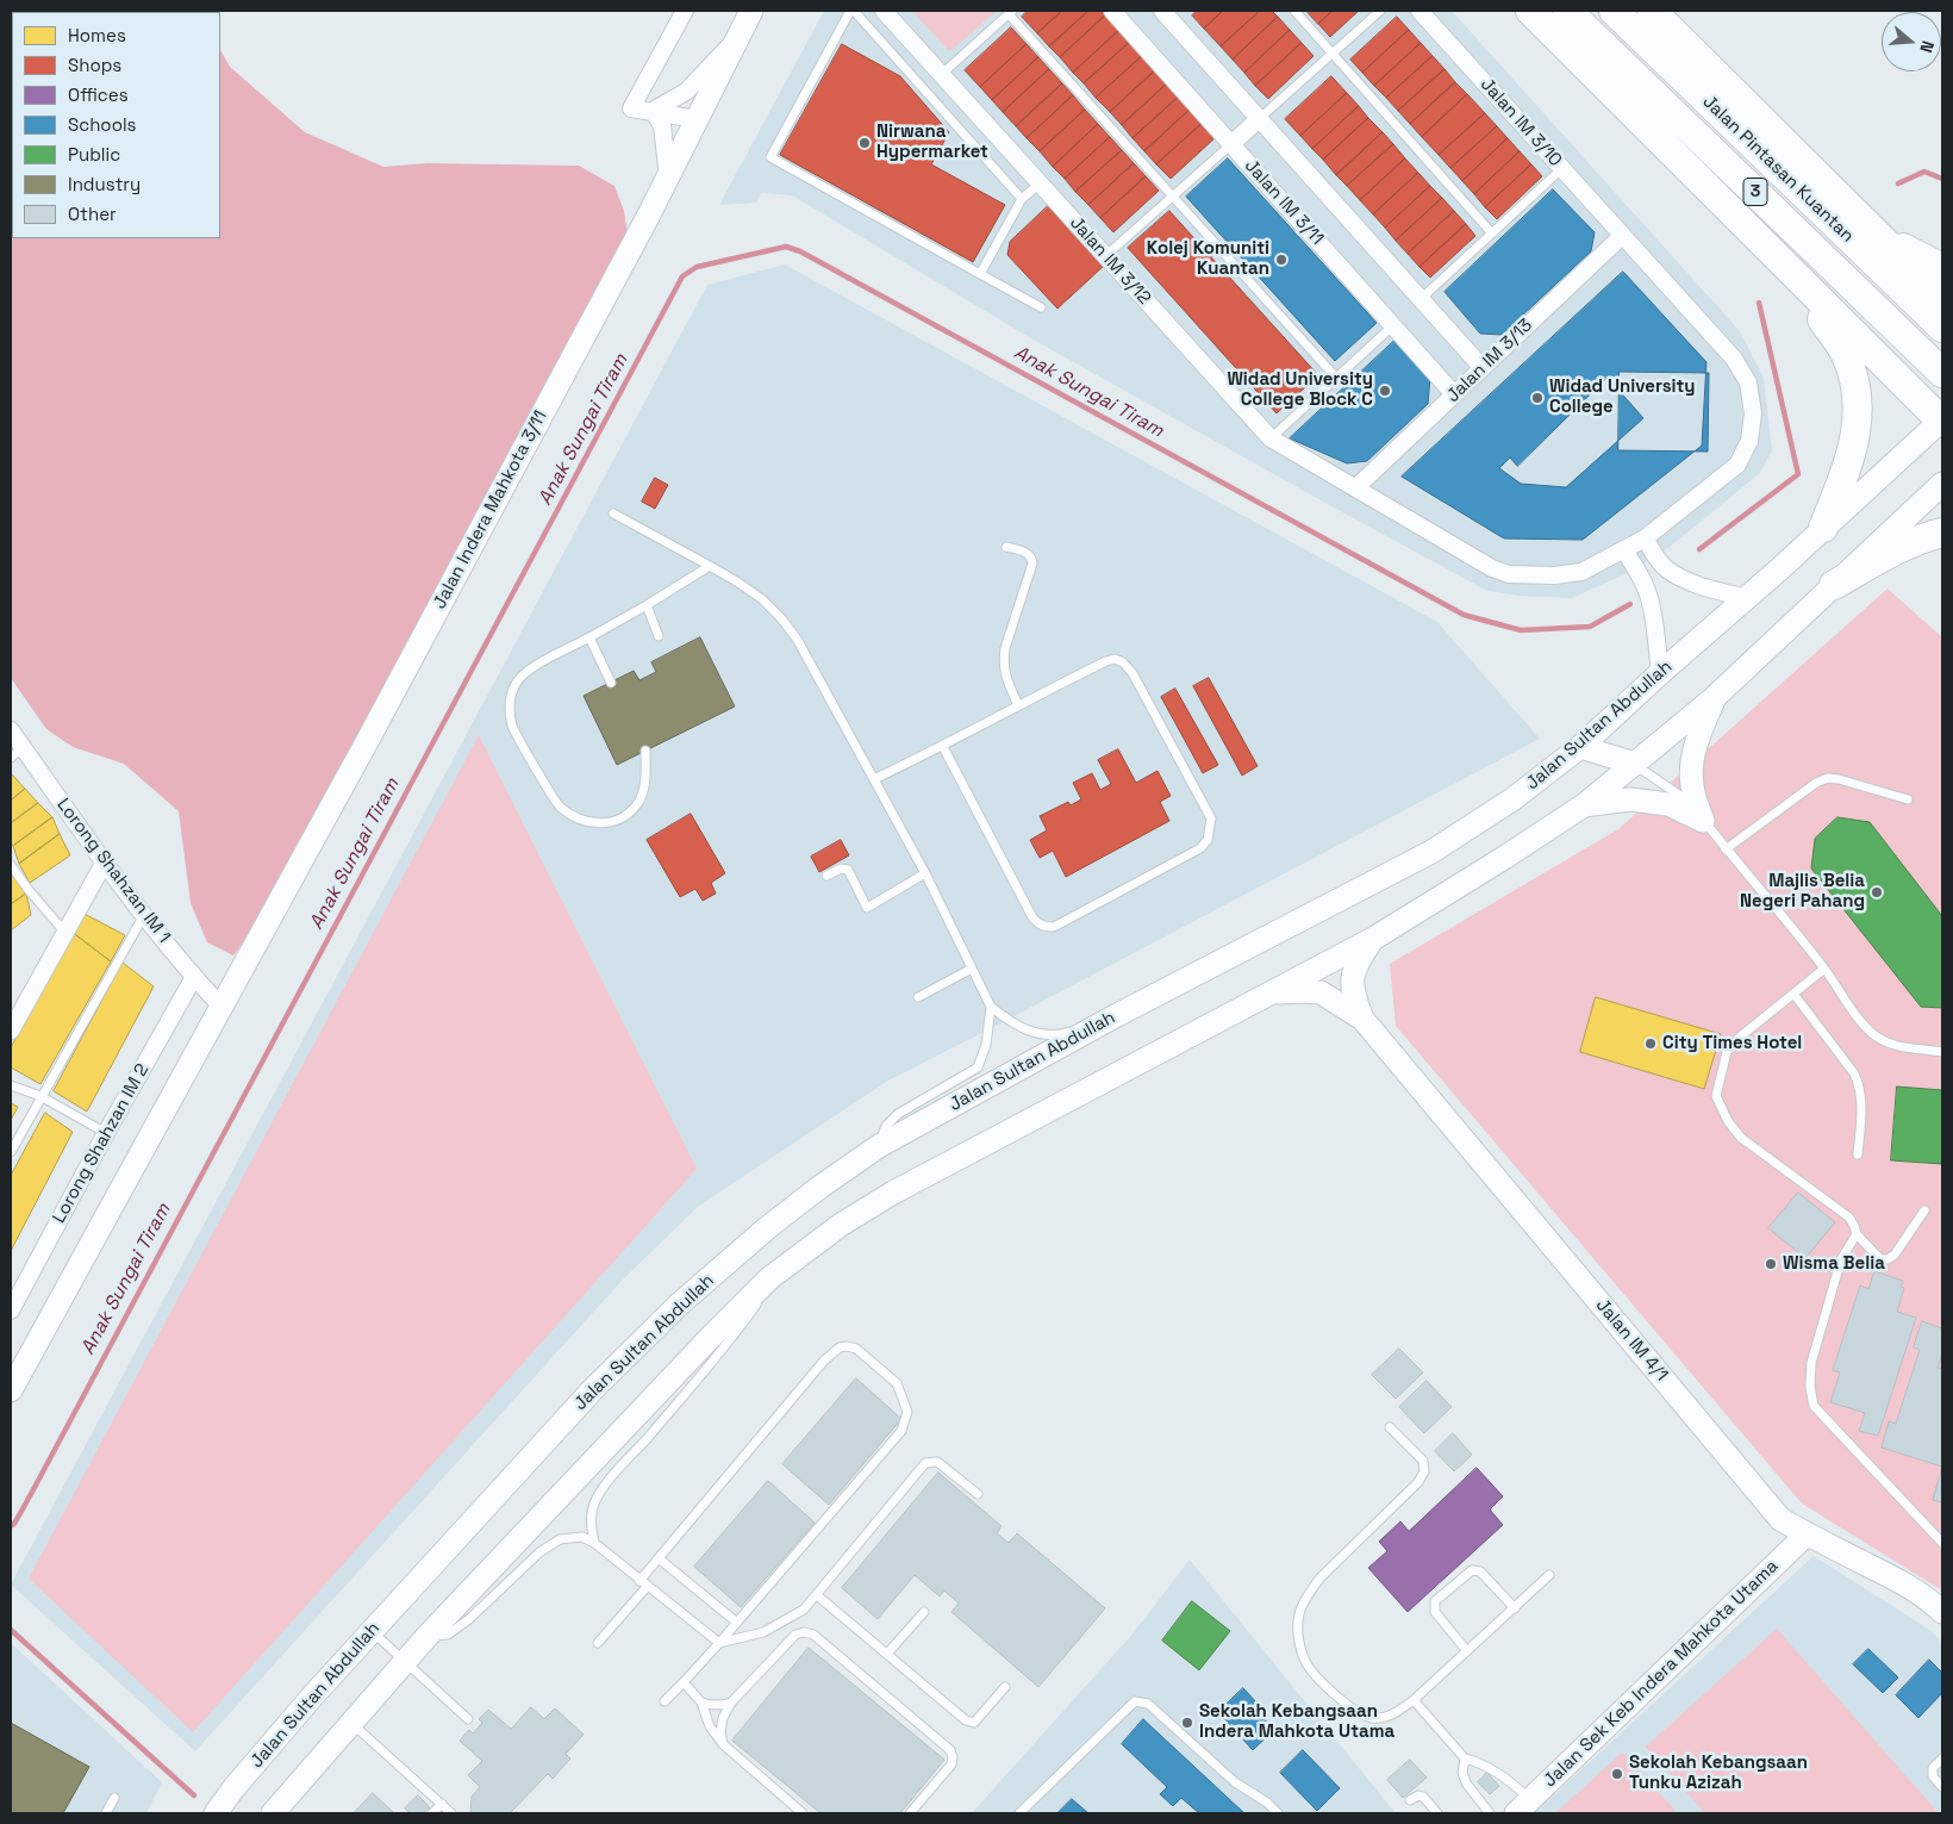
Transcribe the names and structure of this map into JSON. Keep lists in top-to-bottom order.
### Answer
{
  "streets": {
    "highway": ["Jalan Pintasan Kuantan", "3"],
    "main road": [
      "Jalan Indera Mahkota 3/11",
      "Jalan Sultan Abdullah",
      "Jalan IM 4/1",
      "Jalan Sek Keb Indera Mahkota Utama"
    ],
    "street": [
      "Jalan IM 3/10",
      "Jalan IM 3/11",
      "Jalan IM 3/12",
      "Jalan IM 3/13",
      "Lorong Shahzan IM 1",
      "Lorong Shahzan IM 2"
    ]
  },
  "crossings": [
    ["Jalan IM 3/10", "Jalan IM 3/12"],
    ["Jalan IM 3/10", "Jalan IM 3/13"],
    ["Jalan IM 3/11", "Jalan IM 3/13"],
    ["Jalan IM 3/12", "Jalan IM 3/13"],
    ["Jalan Indera Mahkota 3/11", "Lorong Shahzan IM 1"],
    ["Lorong Shahzan IM 1", "Lorong Shahzan IM 2"],
    ["Jalan IM 4/1", "Jalan Sek Keb Indera Mahkota Utama"]
  ],
  "water": ["Anak Sungai Tiram"],
  "places": [
    "Nirwana Hypermarket",
    "Kolej Komuniti Kuantan",
    "Widad University College Block C",
    "Widad University College",
    "Majlis Belia Negeri Pahang",
    "City Times Hotel",
    "Wisma Belia",
    "Sekolah Kebangsaan Indera Mahkota Utama",
    "Sekolah Kebangsaan Tunku Azizah"
  ],
  "legend": [
    "Homes",
    "Shops",
    "Offices",
    "Schools",
    "Public",
    "Industry",
    "Other"
  ],
  "north": "right"
}
